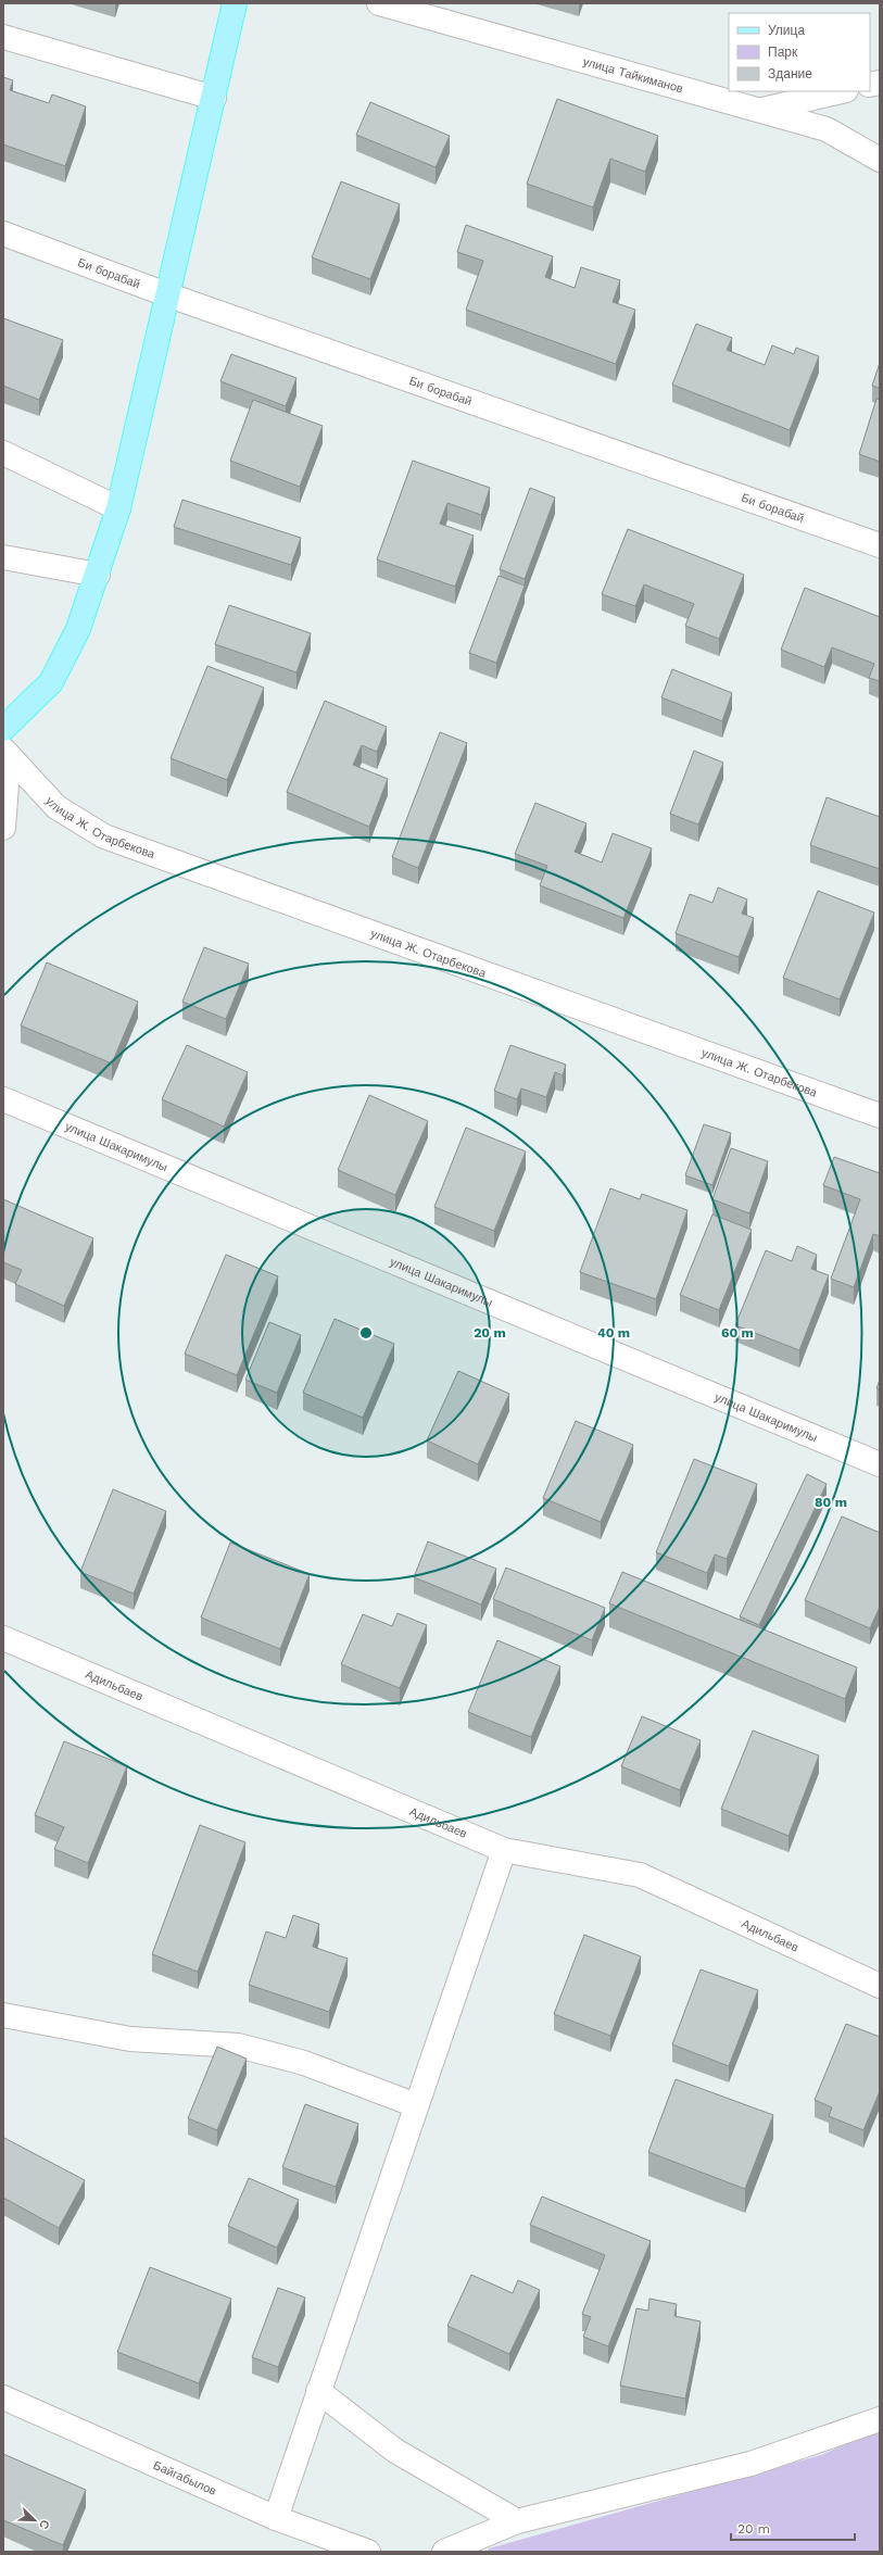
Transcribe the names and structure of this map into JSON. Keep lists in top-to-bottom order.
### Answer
{
  "streets": {
    "street": [
      "улица Тайкиманов",
      "Би борабай",
      "улица Ж. Отарбекова",
      "улица Шакаримулы",
      "Адильбаев",
      "Байгабылов"
    ]
  },
  "legend": ["Улица", "Парк", "Здание"],
  "scale_bar": "20 m",
  "north": "bottom right",
  "rings": [
    "20 m",
    "40 m",
    "60 m",
    "80 m"
  ]
}
